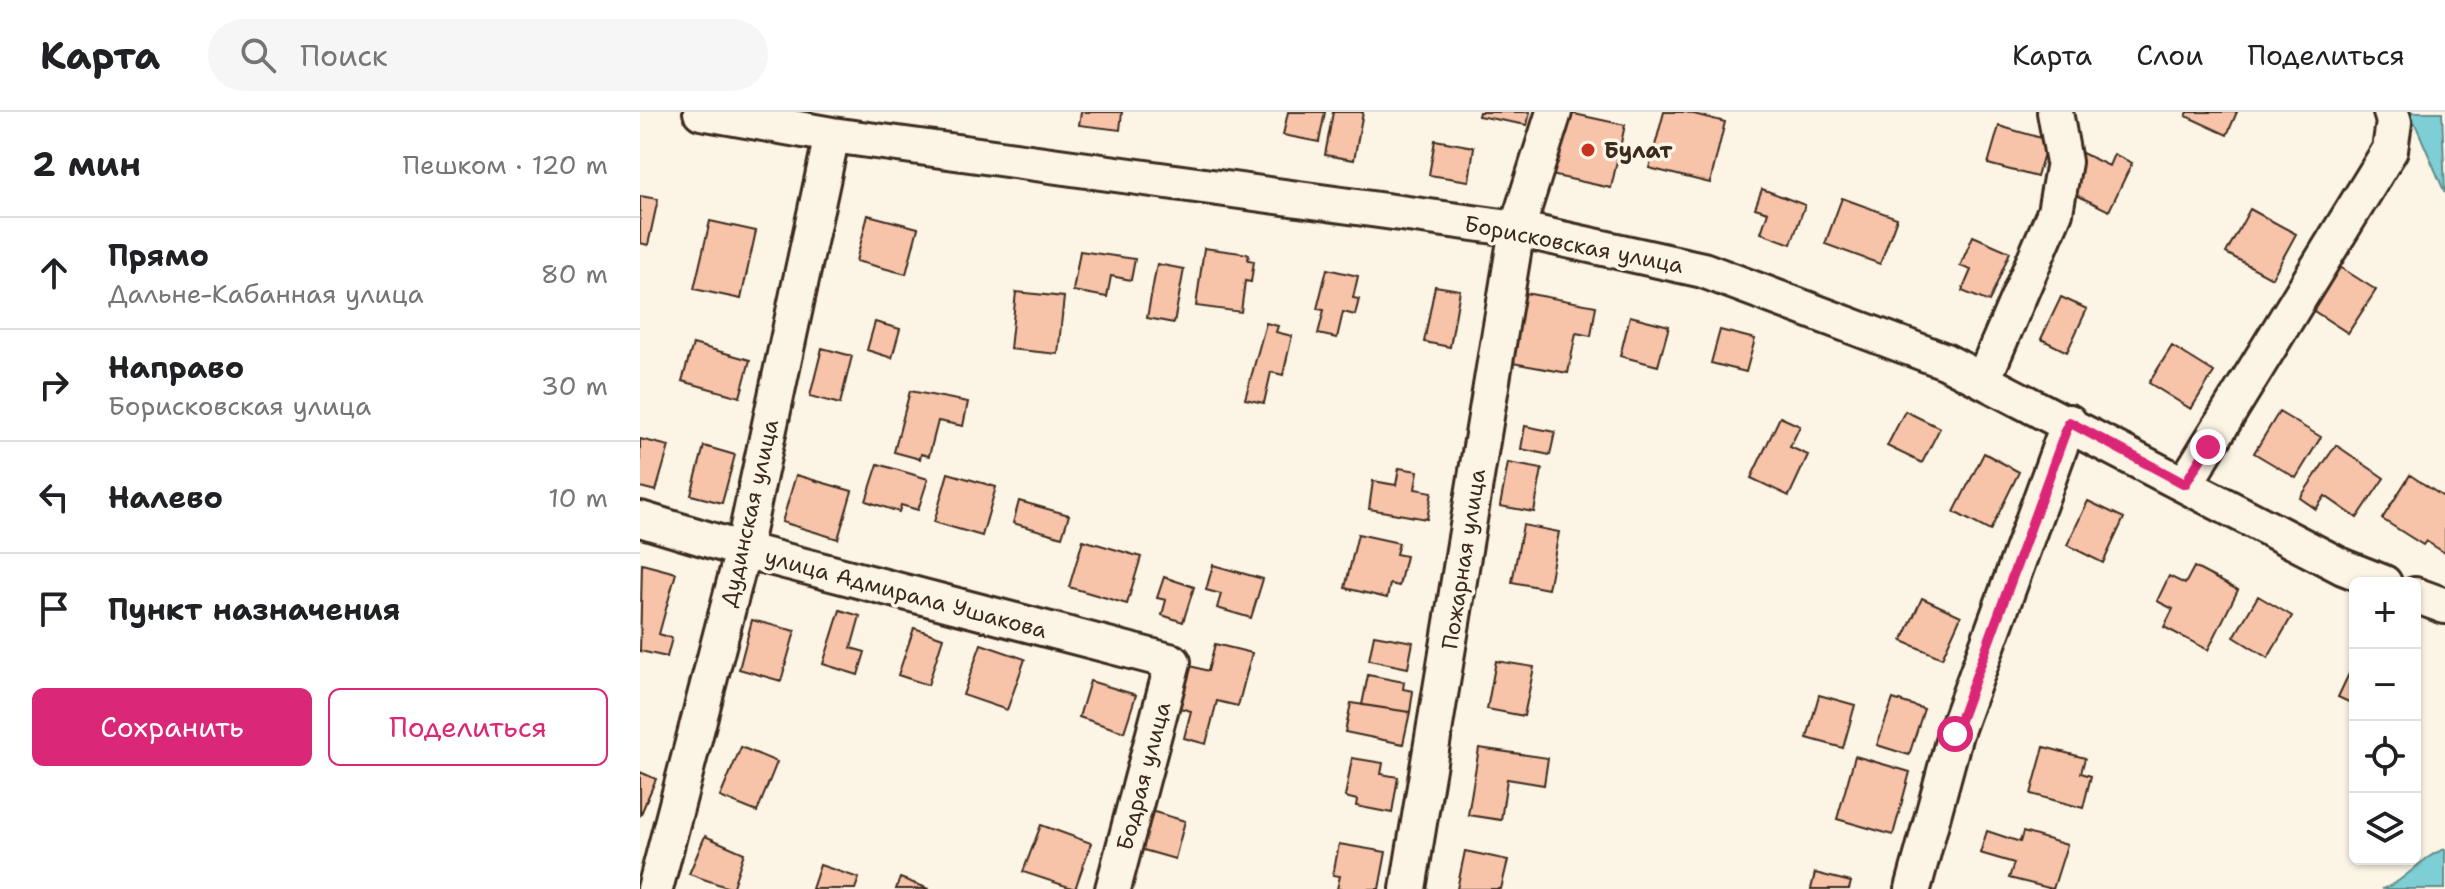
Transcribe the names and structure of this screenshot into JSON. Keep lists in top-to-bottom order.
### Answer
{
  "streets": {
    "street": [
      "Борисковская улица",
      "Дудинская улица",
      "Пожарная улица",
      "улица Адмирала Ушакова",
      "Бодрая улица"
    ]
  },
  "crossings": [
    ["Борисковская улица", "Дудинская улица"],
    ["Борисковская улица", "Пожарная улица"],
    ["Дудинская улица", "улица Адмирала Ушакова"],
    ["улица Адмирала Ушакова", "Бодрая улица"]
  ],
  "places": ["Булат"],
  "page": {
    "header": "Карта",
    "search": "Поиск",
    "nav": ["Карта", "Слои", "Поделиться"],
    "heading": ["2 мин", "Пешком · 120 m"],
    "list": [
      ["Прямо", "Дальне-Кабанная улица", "80 m"],
      ["Направо", "Борисковская улица", "30 m"],
      ["Налево", "10 m"],
      "Пункт назначения"
    ],
    "map_buttons": ["+", "−"],
    "buttons": ["Сохранить", "Поделиться"]
  }
}
